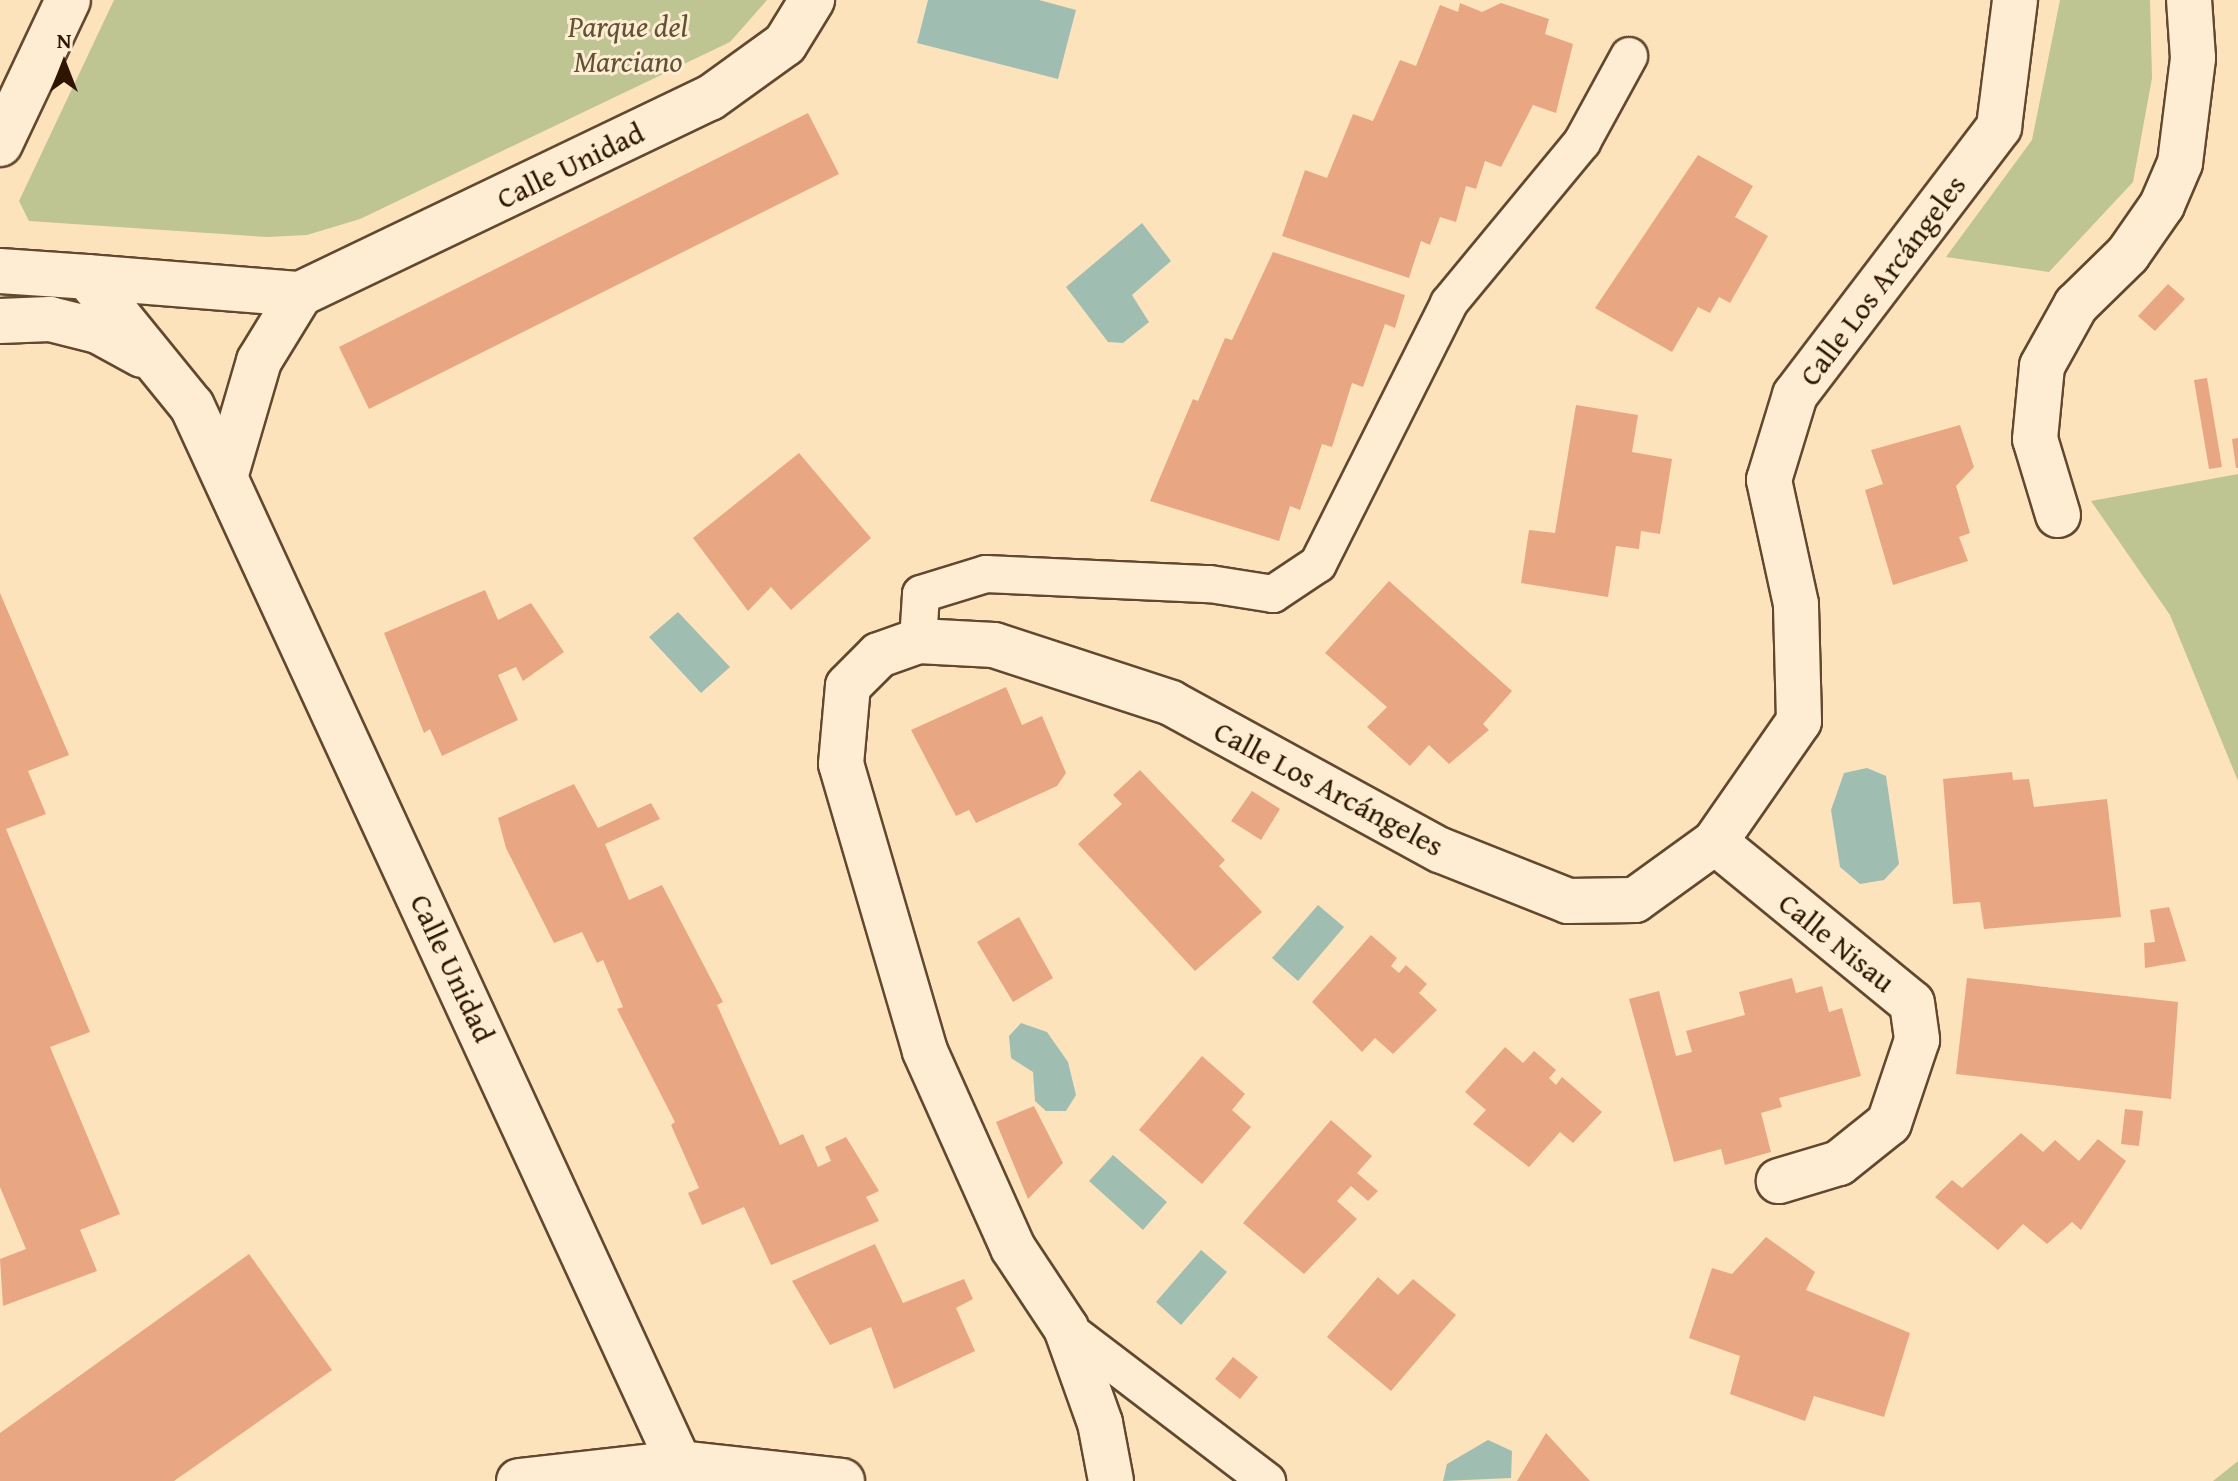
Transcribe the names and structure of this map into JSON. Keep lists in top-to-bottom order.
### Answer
{
  "streets": {
    "street": ["Calle Unidad", "Calle Los Arcángeles", "Calle Nisau"]
  },
  "crossings": [
    ["Calle Los Arcángeles", "Calle Nisau"]
  ],
  "parks": ["Parque del Marciano"],
  "north": "top"
}
